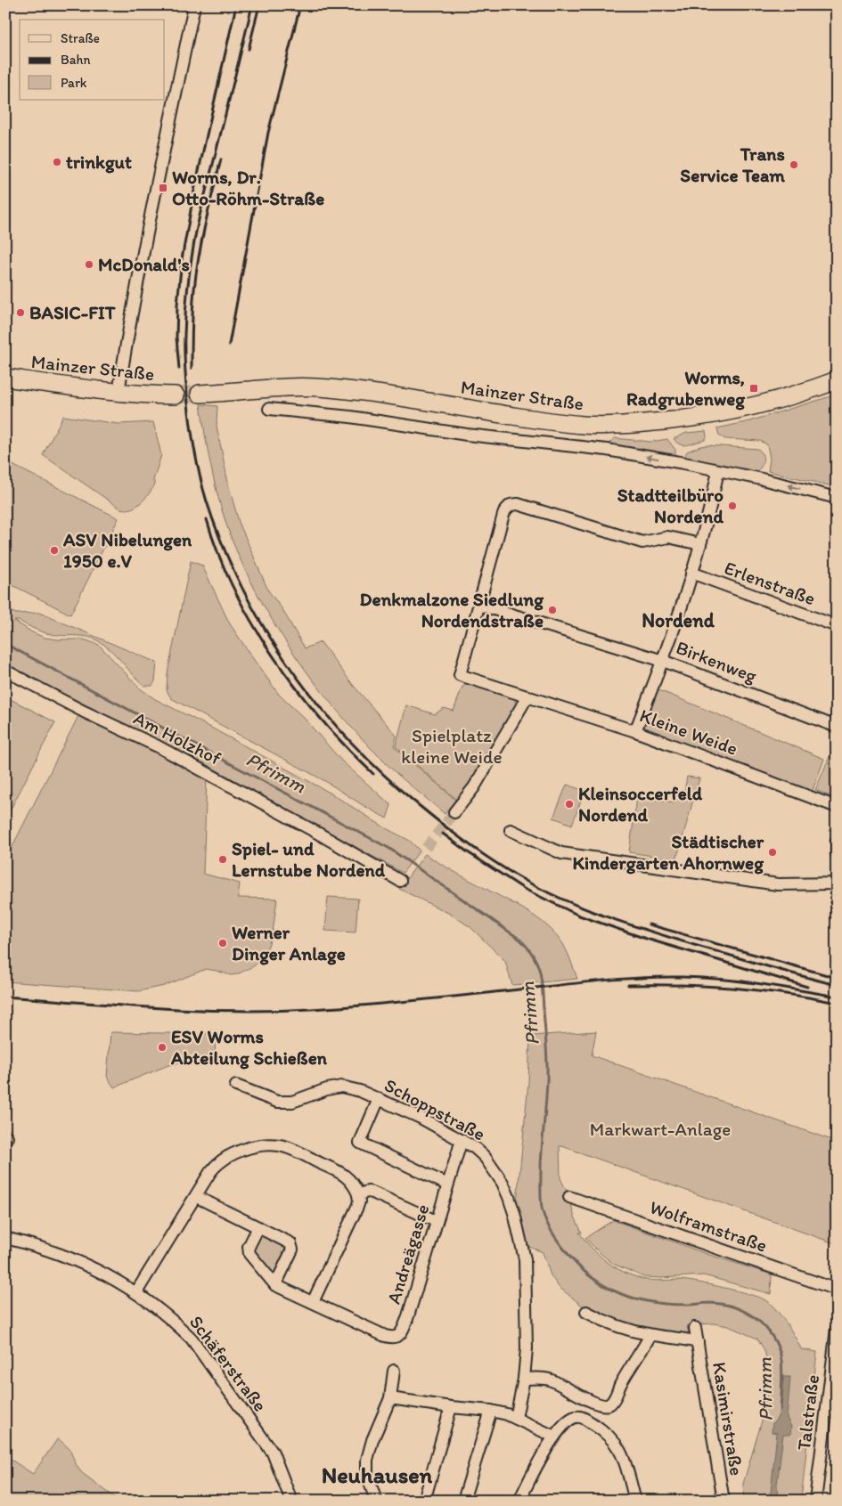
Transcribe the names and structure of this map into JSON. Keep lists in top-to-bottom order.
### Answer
{
  "streets": {
    "main road": ["Mainzer Straße"],
    "street": [
      "Erlenstraße",
      "Birkenweg",
      "Kleine Weide",
      "Am Holzhof",
      "Schoppstraße",
      "Wolframstraße",
      "Andreägasse",
      "Schäferstraße",
      "Talstraße",
      "Kasimirstraße"
    ]
  },
  "crossings": [
    ["Birkenweg", "Kleine Weide"],
    ["Schoppstraße", "Andreägasse"]
  ],
  "districts": ["Nordend", "Neuhausen"],
  "water": ["Pfrimm"],
  "parks": ["Spielplatz kleine Weide", "Markwart-Anlage"],
  "places": {
    "other": [
      "trinkgut",
      "Trans Service Team",
      "McDonald's",
      "BASIC-FIT",
      "Stadtteilbüro Nordend",
      "ASV Nibelungen 1950 e.V",
      "Denkmalzone Siedlung Nordendstraße",
      "Kleinsoccerfeld Nordend",
      "Städtischer Kindergarten Ahornweg",
      "Spiel- und Lernstube Nordend",
      "Werner Dinger Anlage",
      "ESV Worms Abteilung Schießen"
    ],
    "transit": ["Worms, Dr. Otto-Röhm-Straße", "Worms, Radgrubenweg"]
  },
  "legend": ["Straße", "Bahn", "Park"]
}
